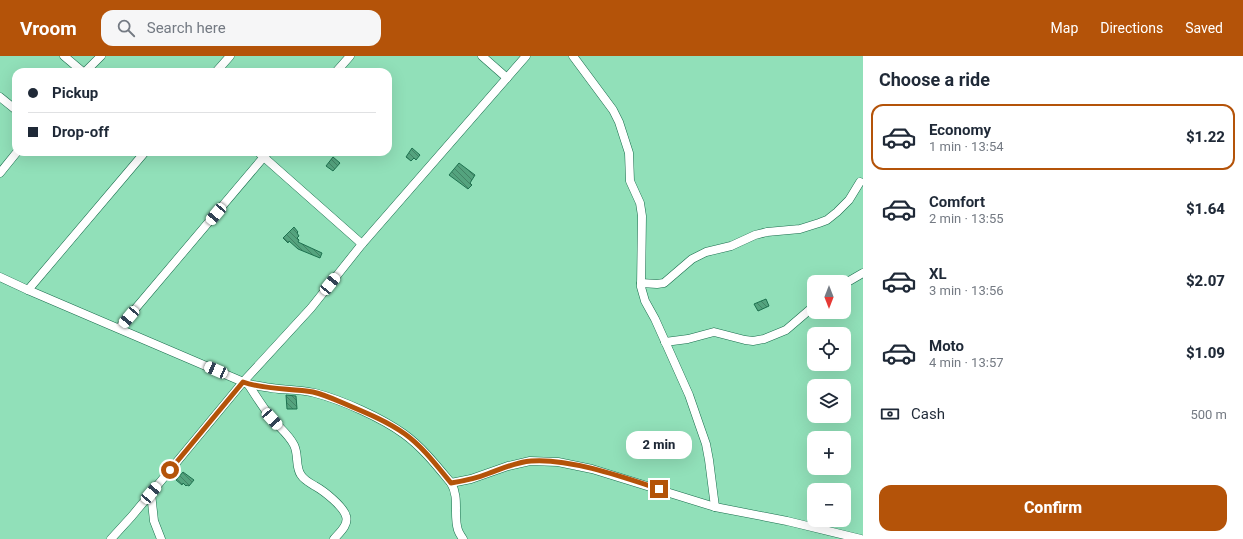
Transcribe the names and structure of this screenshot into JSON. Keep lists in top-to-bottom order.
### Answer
{
  "north": "bottom",
  "page": {
    "header": "Vroom",
    "search": "Search here",
    "nav": ["Map", "Directions", "Saved"],
    "heading": "Choose a ride",
    "banner": ["Pickup", "Drop-off"],
    "list": [
      {
        "name": "Economy",
        "note": "1 min · 13:54",
        "value": "$1.22"
      },
      {
        "name": "Comfort",
        "note": "2 min · 13:55",
        "value": "$1.64"
      },
      {
        "name": "XL",
        "note": "3 min · 13:56",
        "value": "$2.07"
      },
      {
        "name": "Moto",
        "note": "4 min · 13:57",
        "value": "$1.09"
      }
    ],
    "map_buttons": ["+", "−"],
    "pay": ["Cash", "500 m"],
    "bubble": "2 min",
    "buttons": "Confirm"
  }
}
